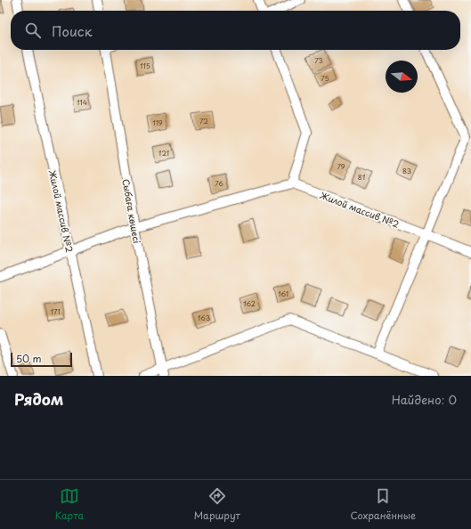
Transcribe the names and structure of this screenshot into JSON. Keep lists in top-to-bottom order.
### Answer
{
  "streets": {
    "street": ["Жилой массив №2", "Сыбаға көшесі"]
  },
  "house_numbers": [
    "73",
    "115",
    "75",
    "114",
    "72",
    "119",
    "121",
    "79",
    "83",
    "81",
    "76",
    "161",
    "162",
    "171",
    "163"
  ],
  "scale_bar": "50 m",
  "north": "right",
  "page": {
    "search": "Поиск",
    "scale": "50 m",
    "heading": ["Рядом", "Найдено: 0"],
    "nav": ["Карта", "Маршрут", "Сохранённые"]
  }
}
